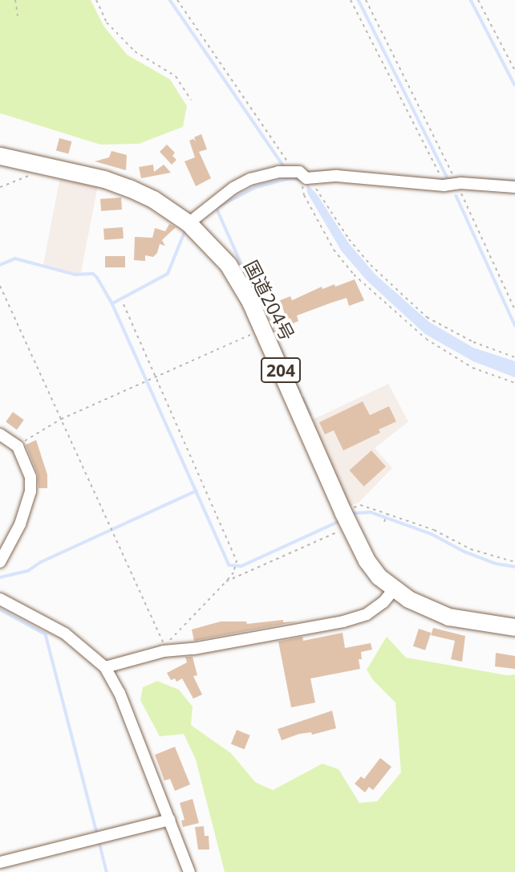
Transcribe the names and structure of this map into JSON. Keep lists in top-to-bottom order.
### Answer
{
  "streets": {
    "highway": ["国道204号", "204"]
  }
}
